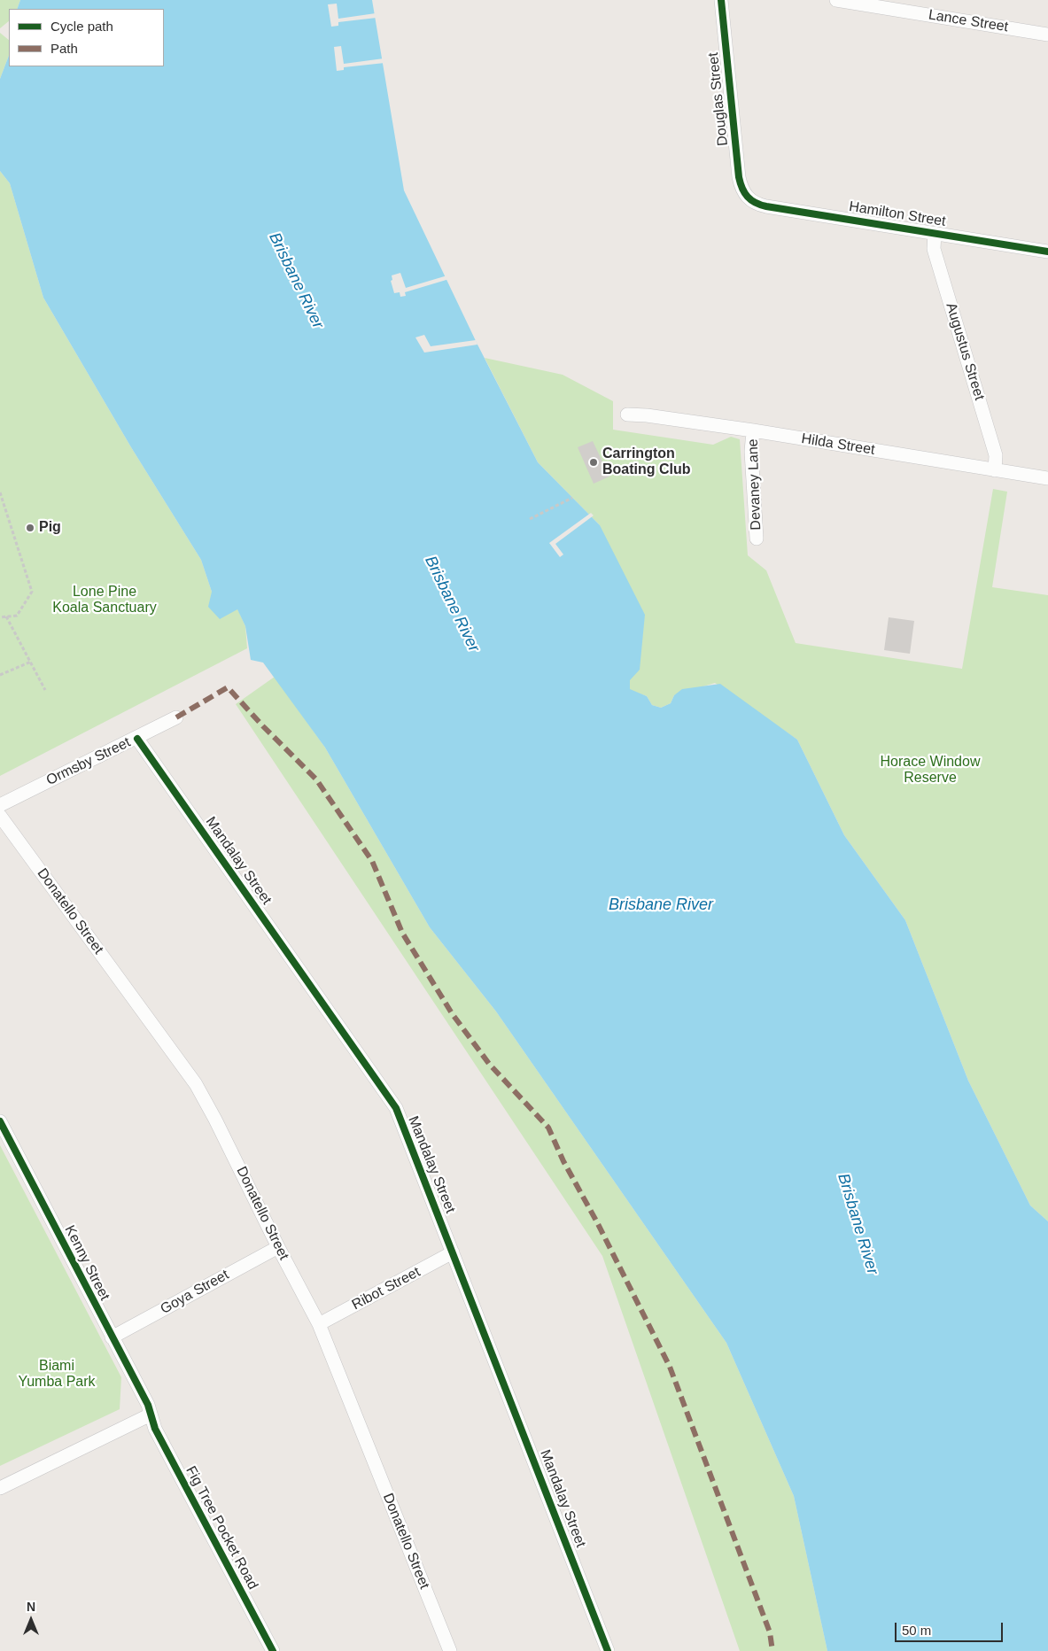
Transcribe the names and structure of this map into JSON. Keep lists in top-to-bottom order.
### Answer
{
  "streets": {
    "street": [
      "Lance Street",
      "Douglas Street",
      "Hamilton Street",
      "Augustus Street",
      "Hilda Street",
      "Devaney Lane",
      "Ormsby Street",
      "Mandalay Street",
      "Donatello Street",
      "Kenny Street",
      "Ribot Street",
      "Goya Street",
      "Fig Tree Pocket Road"
    ]
  },
  "crossings": [
    ["Douglas Street", "Hamilton Street"],
    ["Hamilton Street", "Augustus Street"],
    ["Augustus Street", "Hilda Street"],
    ["Hilda Street", "Devaney Lane"],
    ["Ormsby Street", "Mandalay Street"],
    ["Mandalay Street", "Ribot Street"],
    ["Donatello Street", "Ribot Street"],
    ["Donatello Street", "Goya Street"],
    ["Kenny Street", "Goya Street"],
    ["Kenny Street", "Fig Tree Pocket Road"]
  ],
  "water": ["Brisbane River"],
  "parks": ["Lone Pine Koala Sanctuary", "Horace Window Reserve", "Biami Yumba Park"],
  "places": ["Carrington Boating Club", "Pig"],
  "legend": ["Cycle path", "Path"],
  "scale_bar": "50 m",
  "north": "top"
}
